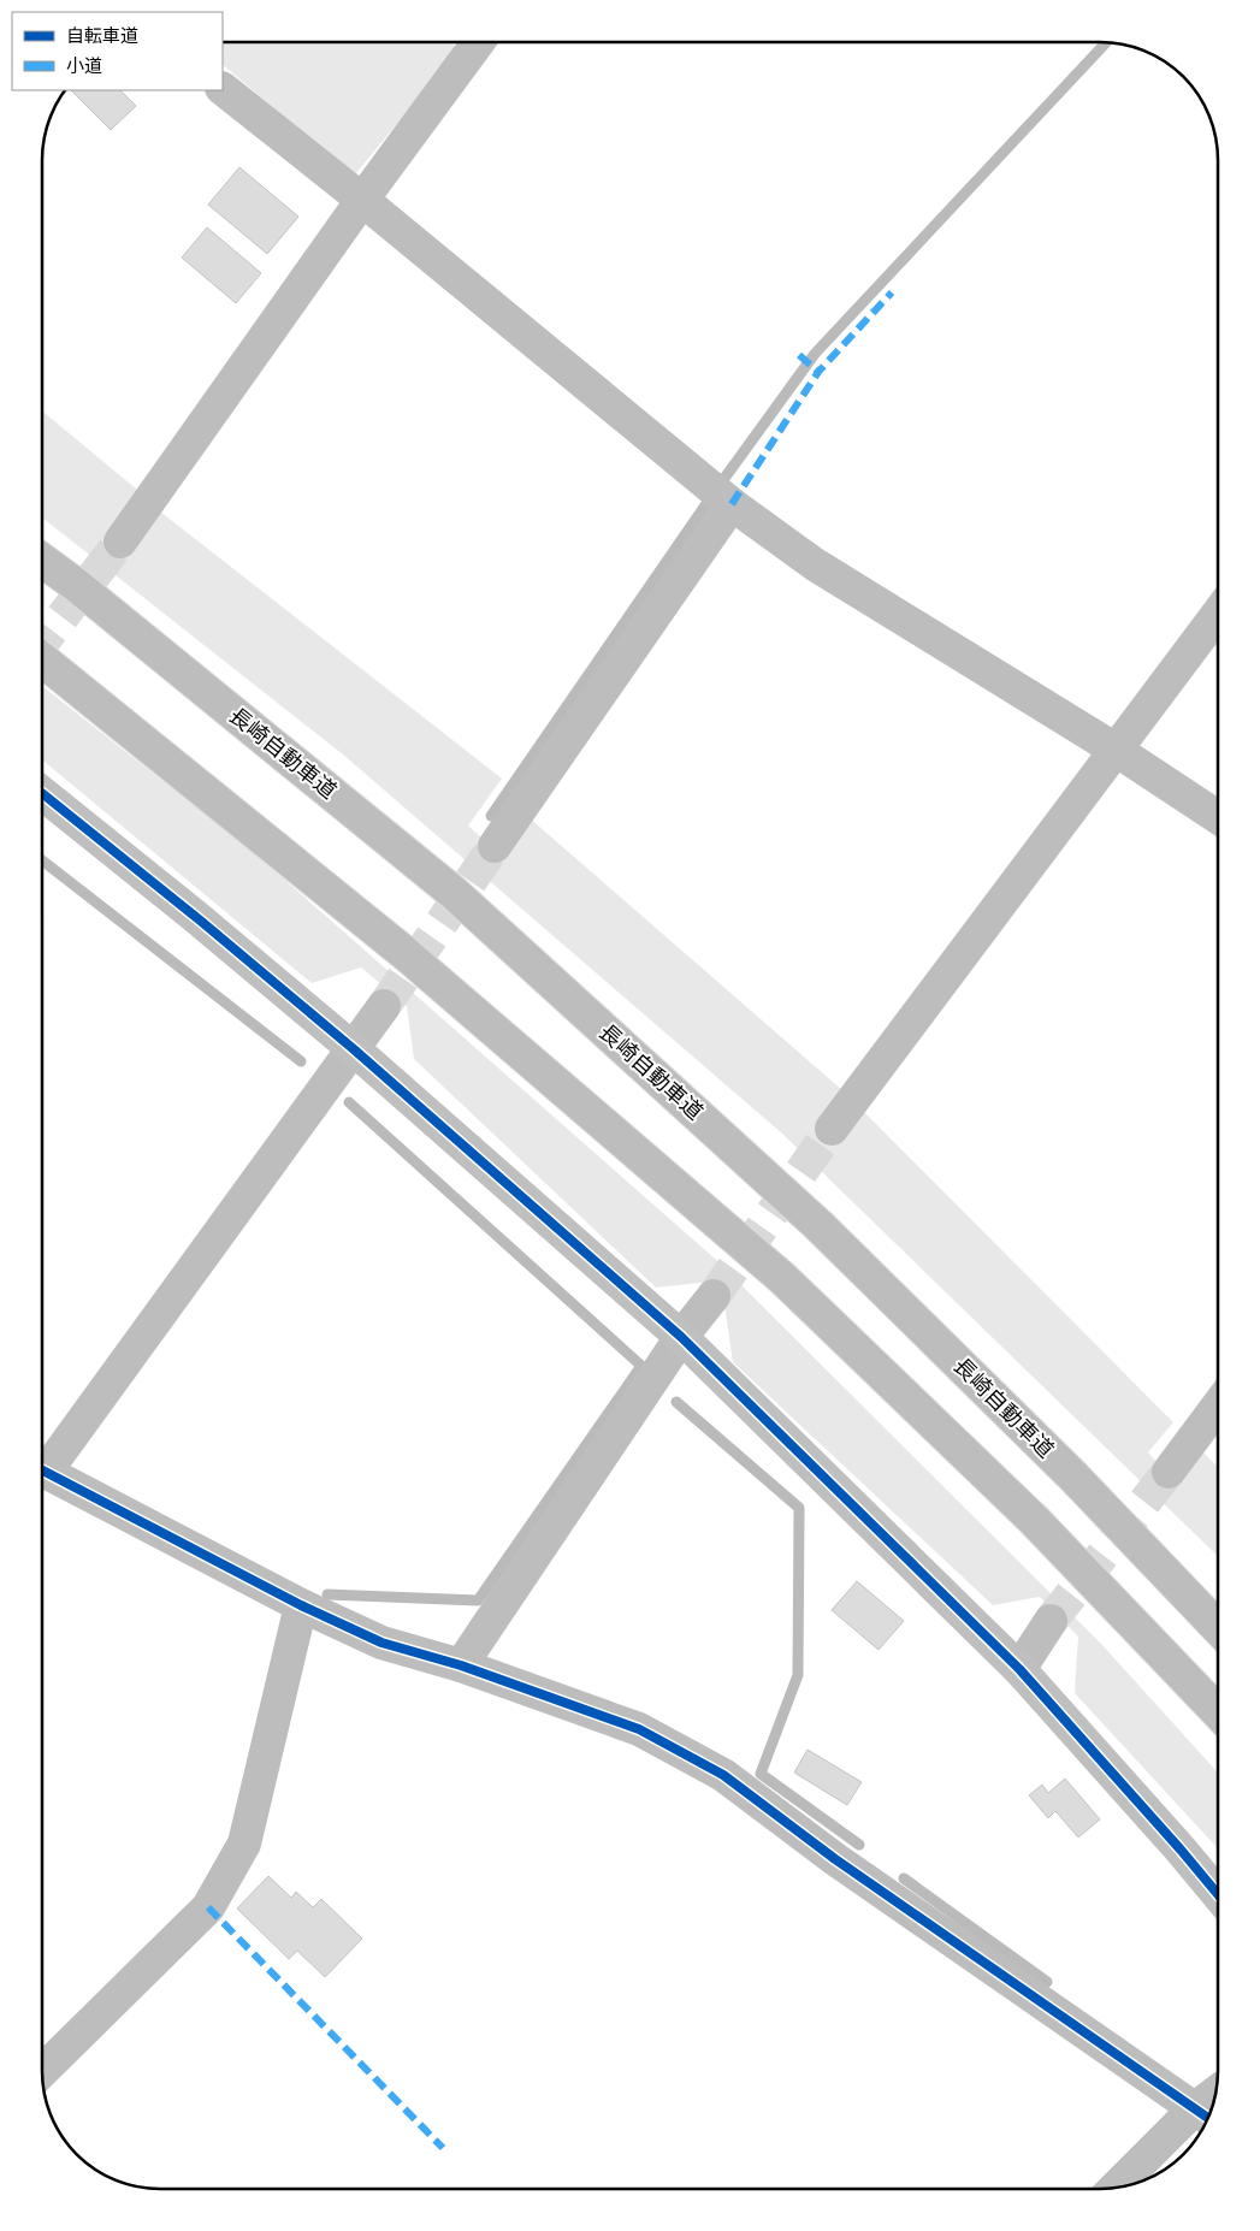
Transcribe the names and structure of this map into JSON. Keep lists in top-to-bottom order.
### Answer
{
  "streets": {
    "main road": ["長崎自動車道"]
  },
  "legend": ["自転車道", "小道"]
}
